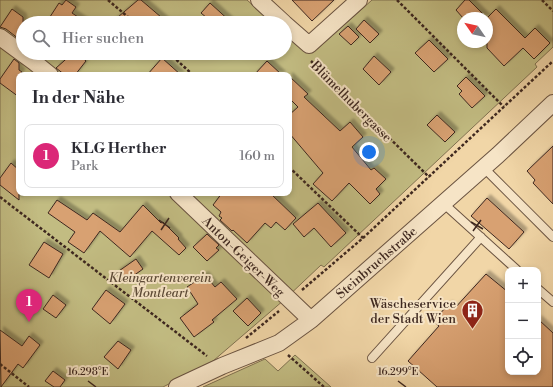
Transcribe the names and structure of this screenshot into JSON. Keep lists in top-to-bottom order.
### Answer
{
  "streets": {
    "street": ["Blümelhubergasse", "Anton-Geiger-Weg", "Steinbruchstraße"]
  },
  "crossings": [
    ["Anton-Geiger-Weg", "Steinbruchstraße"]
  ],
  "parks": ["Kleingartenverein Montleart"],
  "places": {
    "building": ["Wäscheservice der Stadt Wien"]
  },
  "north": "top left",
  "page": {
    "search": "Hier suchen",
    "heading": "In der Nähe",
    "list": [
      {
        "mark": "1",
        "name": "KLG Herther",
        "note": "Park",
        "value": "160 m"
      }
    ],
    "map_buttons": ["+", "−"],
    "pins": "1"
  },
  "coordinates": ["16.298°E", "16.299°E"]
}
